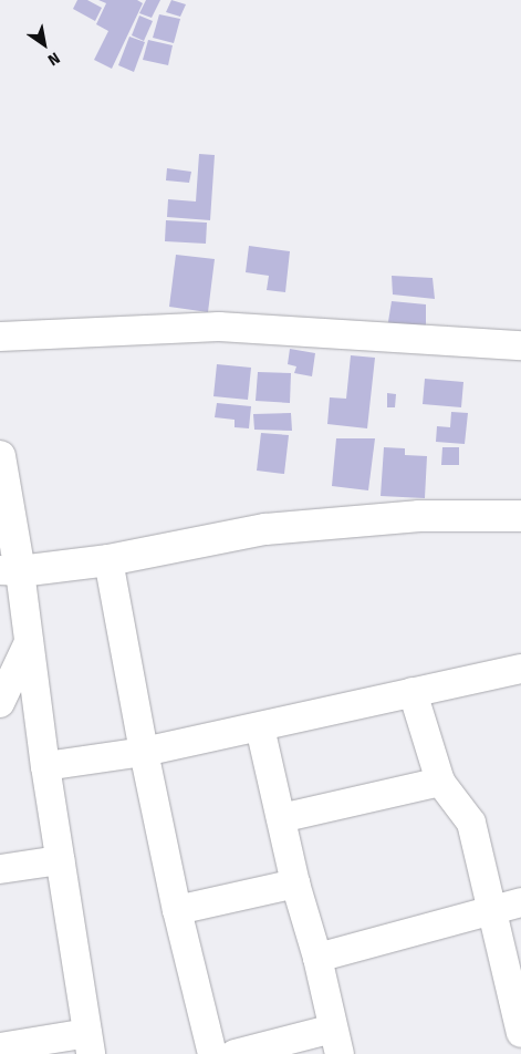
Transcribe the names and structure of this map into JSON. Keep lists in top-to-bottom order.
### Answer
{
  "north": "bottom right"
}
